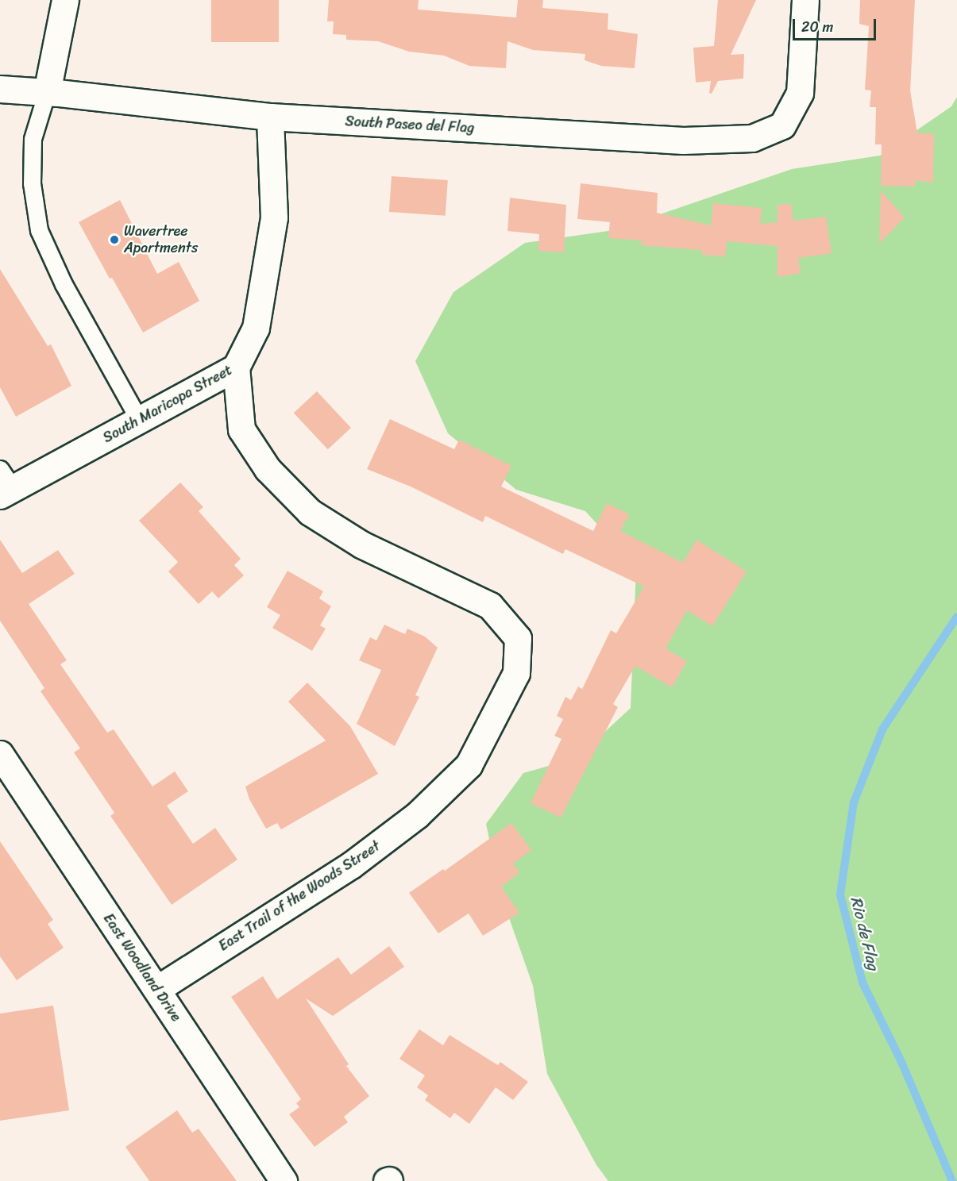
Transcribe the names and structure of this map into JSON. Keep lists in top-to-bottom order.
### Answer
{
  "streets": {
    "street": [
      "South Paseo del Flag",
      "South Maricopa Street",
      "East Trail of the Woods Street",
      "East Woodland Drive"
    ]
  },
  "crossings": [
    ["South Paseo del Flag", "South Maricopa Street"],
    ["South Maricopa Street", "East Trail of the Woods Street"],
    ["East Trail of the Woods Street", "East Woodland Drive"]
  ],
  "water": ["Rio de Flag"],
  "places": ["Wavertree Apartments"],
  "scale_bar": "20 m"
}
